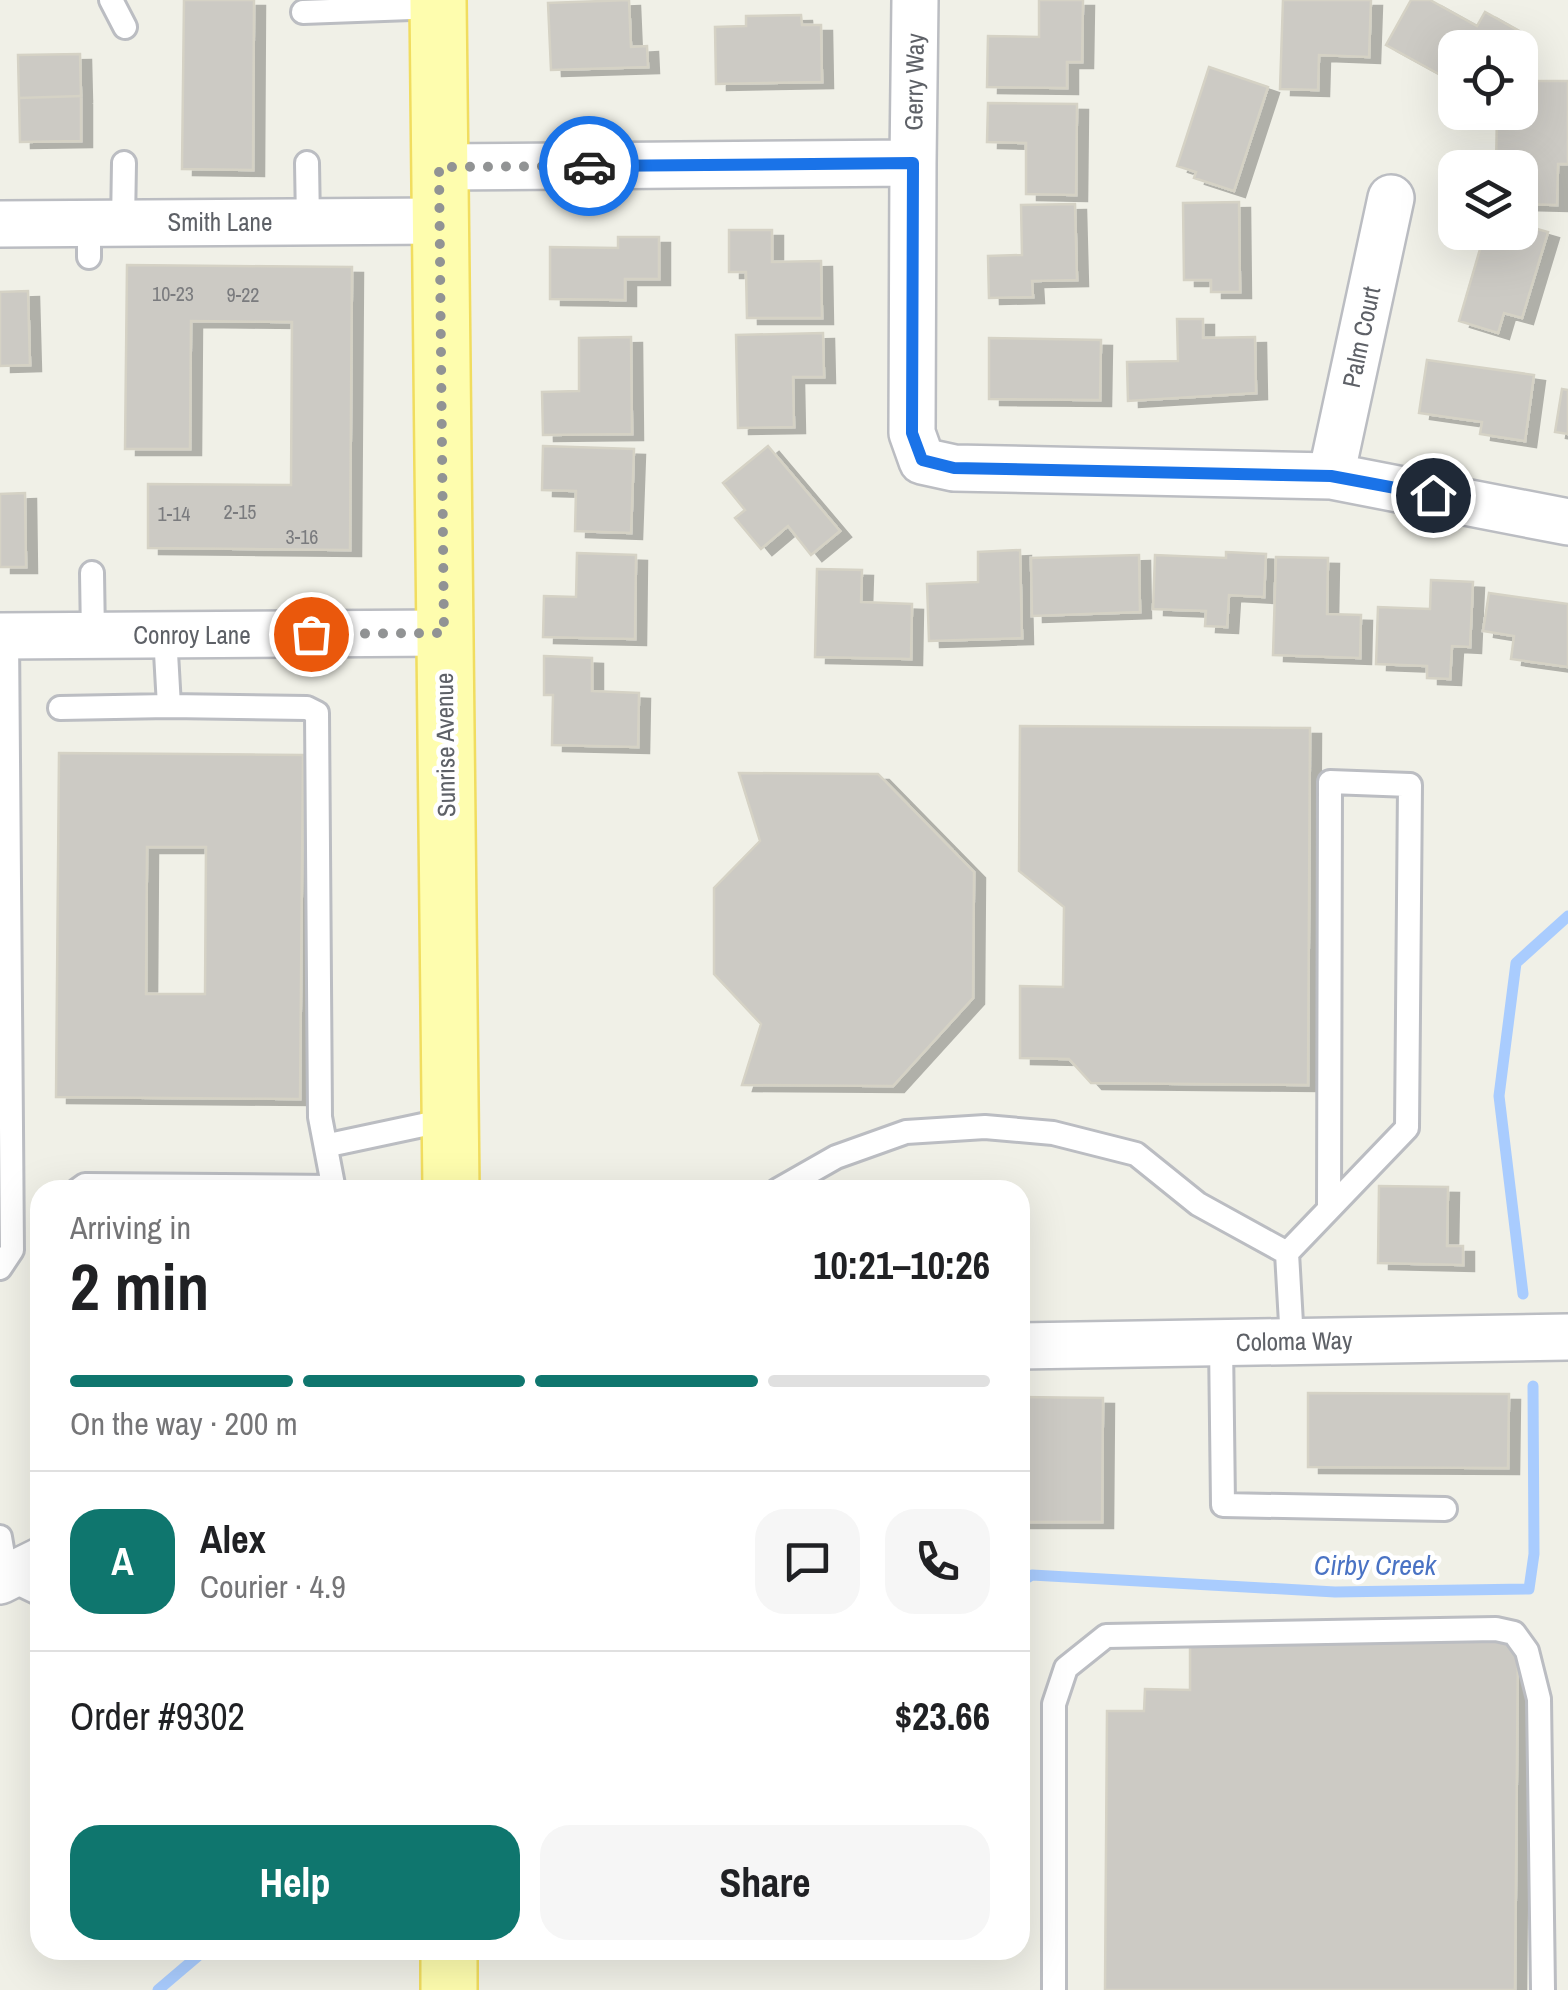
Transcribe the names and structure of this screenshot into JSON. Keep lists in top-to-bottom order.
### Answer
{
  "streets": {
    "main road": ["Sunrise Avenue"],
    "street": [
      "Gerry Way",
      "Smith Lane",
      "Palm Court",
      "Conroy Lane",
      "Coloma Way"
    ]
  },
  "crossings": [
    ["Gerry Way", "Palm Court"],
    ["Smith Lane", "Sunrise Avenue"],
    ["Conroy Lane", "Sunrise Avenue"]
  ],
  "water": ["Cirby Creek"],
  "house_numbers": [
    "10-23",
    "9-22",
    "2-15",
    "1-14",
    "3-16"
  ],
  "page": {
    "heading": ["2 min", "Arriving in", "10:21–10:26"],
    "panel": [
      "Alex",
      "Courier · 4.9",
      "Order #9302",
      "$23.66"
    ],
    "bar": "On the way · 200 m",
    "round": "A",
    "buttons": ["Help", "Share"]
  }
}
